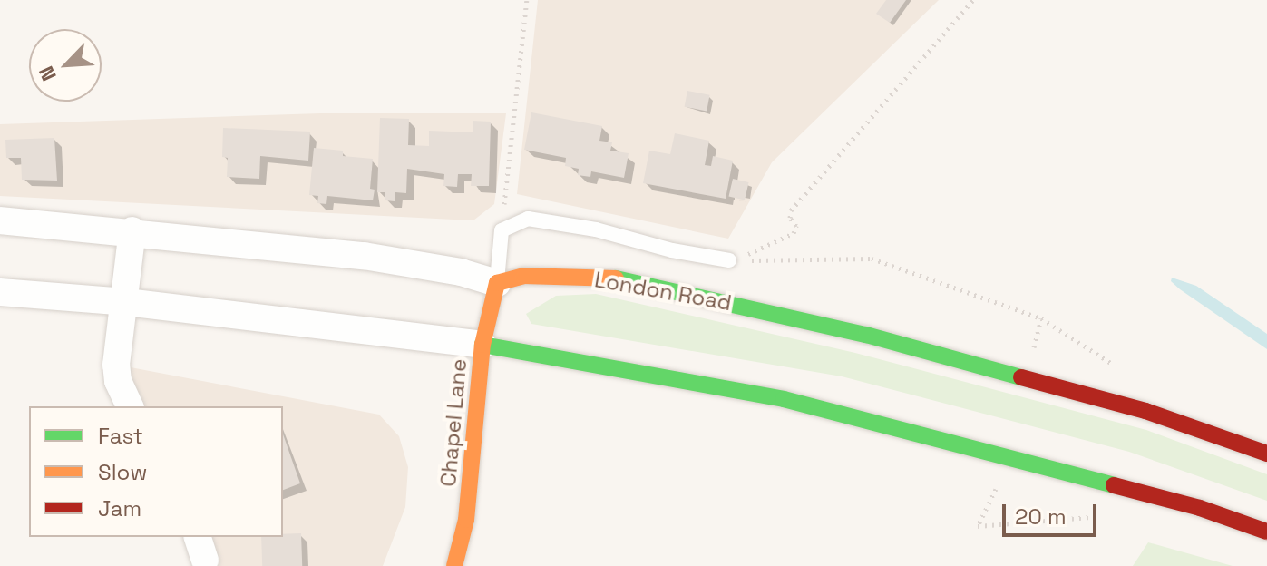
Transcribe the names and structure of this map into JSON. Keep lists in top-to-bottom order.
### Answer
{
  "streets": {
    "street": ["London Road", "Chapel Lane"]
  },
  "crossings": [
    ["London Road", "Chapel Lane"]
  ],
  "legend": ["Fast", "Slow", "Jam"],
  "scale_bar": "20 m",
  "north": "bottom left"
}
